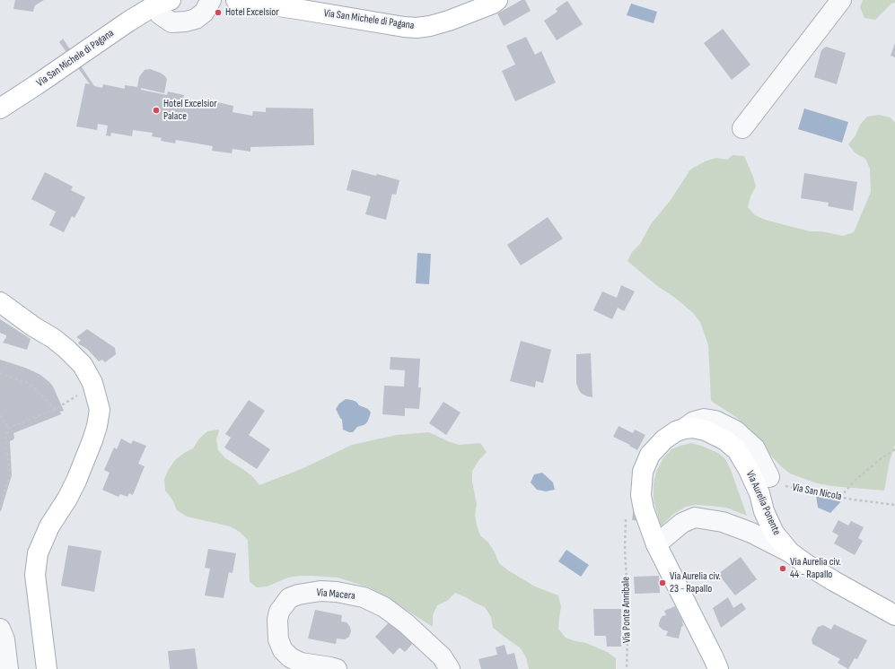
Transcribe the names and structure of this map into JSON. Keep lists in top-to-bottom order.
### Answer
{
  "streets": {
    "main road": ["Via San Michele di Pagana", "Via Aurelia Ponente"],
    "street": ["Via Macera"],
    "path": ["Via San Nicola", "Via Ponte Annibale"]
  },
  "places": [
    "Hotel Excelsior",
    "Hotel Excelsior Palace",
    "Via Aurelia civ. 44 - Rapallo",
    "Via Aurelia civ. 23 - Rapallo"
  ]
}
